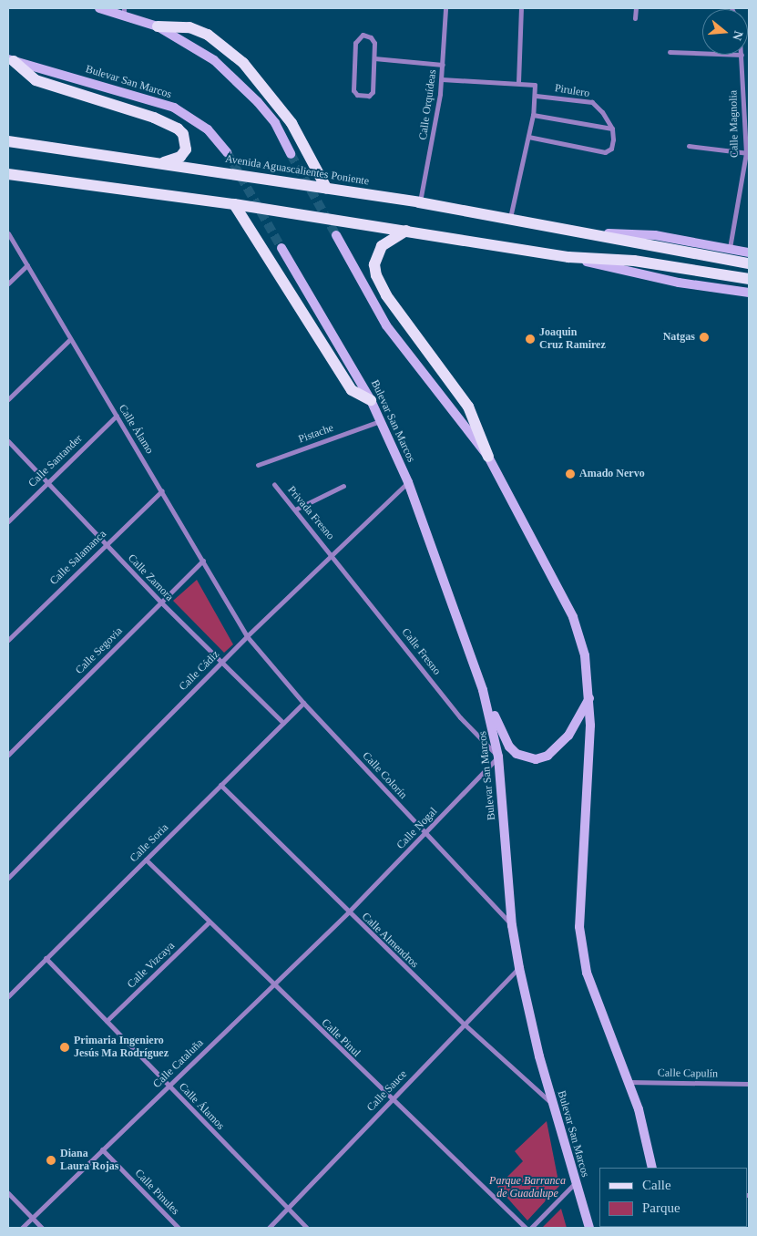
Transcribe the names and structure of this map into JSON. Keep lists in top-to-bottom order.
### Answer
{
  "streets": {
    "main road": ["Avenida Aguascalientes Poniente"],
    "street": [
      "Bulevar San Marcos",
      "Pirulero",
      "Calle Orquídeas",
      "Calle Magnolia",
      "Calle Álamo",
      "Pistache",
      "Calle Santander",
      "Privada Fresno",
      "Calle Salamanca",
      "Calle Zamora",
      "Calle Segovia",
      "Calle Fresno",
      "Calle Cádiz",
      "Calle Colorín",
      "Calle Nogal",
      "Calle Soria",
      "Calle Almendros",
      "Calle Vizcaya",
      "Calle Pinul",
      "Calle Cataluña",
      "Calle Capulín",
      "Calle Sauce",
      "Calle Álamos",
      "Calle Pinules"
    ]
  },
  "crossings": [
    ["Bulevar San Marcos", "Pistache"],
    ["Bulevar San Marcos", "Calle Fresno"],
    ["Bulevar San Marcos", "Calle Cádiz"],
    ["Bulevar San Marcos", "Calle Colorín"],
    ["Bulevar San Marcos", "Calle Nogal"],
    ["Bulevar San Marcos", "Calle Almendros"],
    ["Bulevar San Marcos", "Calle Sauce"],
    ["Calle Orquídeas", "Avenida Aguascalientes Poniente"],
    ["Calle Magnolia", "Avenida Aguascalientes Poniente"],
    ["Calle Álamo", "Calle Santander"],
    ["Calle Álamo", "Calle Salamanca"],
    ["Calle Álamo", "Calle Segovia"],
    ["Calle Álamo", "Calle Cádiz"],
    ["Calle Álamo", "Calle Colorín"],
    ["Calle Santander", "Calle Zamora"],
    ["Privada Fresno", "Calle Fresno"],
    ["Privada Fresno", "Calle Cádiz"],
    ["Calle Salamanca", "Calle Zamora"],
    ["Calle Zamora", "Calle Segovia"],
    ["Calle Zamora", "Calle Cádiz"],
    ["Calle Zamora", "Calle Soria"],
    ["Calle Fresno", "Calle Cádiz"],
    ["Calle Fresno", "Calle Nogal"],
    ["Calle Cádiz", "Calle Colorín"],
    ["Calle Colorín", "Calle Nogal"],
    ["Calle Colorín", "Calle Soria"],
    ["Calle Nogal", "Calle Almendros"],
    ["Calle Nogal", "Calle Cataluña"],
    ["Calle Soria", "Calle Almendros"],
    ["Calle Soria", "Calle Pinul"],
    ["Calle Soria", "Calle Álamos"],
    ["Calle Almendros", "Calle Cataluña"],
    ["Calle Almendros", "Calle Sauce"],
    ["Calle Vizcaya", "Calle Pinul"],
    ["Calle Vizcaya", "Calle Álamos"],
    ["Calle Pinul", "Calle Cataluña"],
    ["Calle Pinul", "Calle Sauce"],
    ["Calle Cataluña", "Calle Álamos"],
    ["Calle Cataluña", "Calle Pinules"],
    ["Calle Sauce", "Calle Álamos"]
  ],
  "parks": ["Parque Barranca de Guadalupe"],
  "places": [
    "Natgas",
    "Joaquin Cruz Ramirez",
    "Amado Nervo",
    "Primaria Ingeniero Jesús Ma Rodríguez",
    "Diana Laura Rojas"
  ],
  "legend": ["Calle", "Parque"],
  "north": "right"
}
